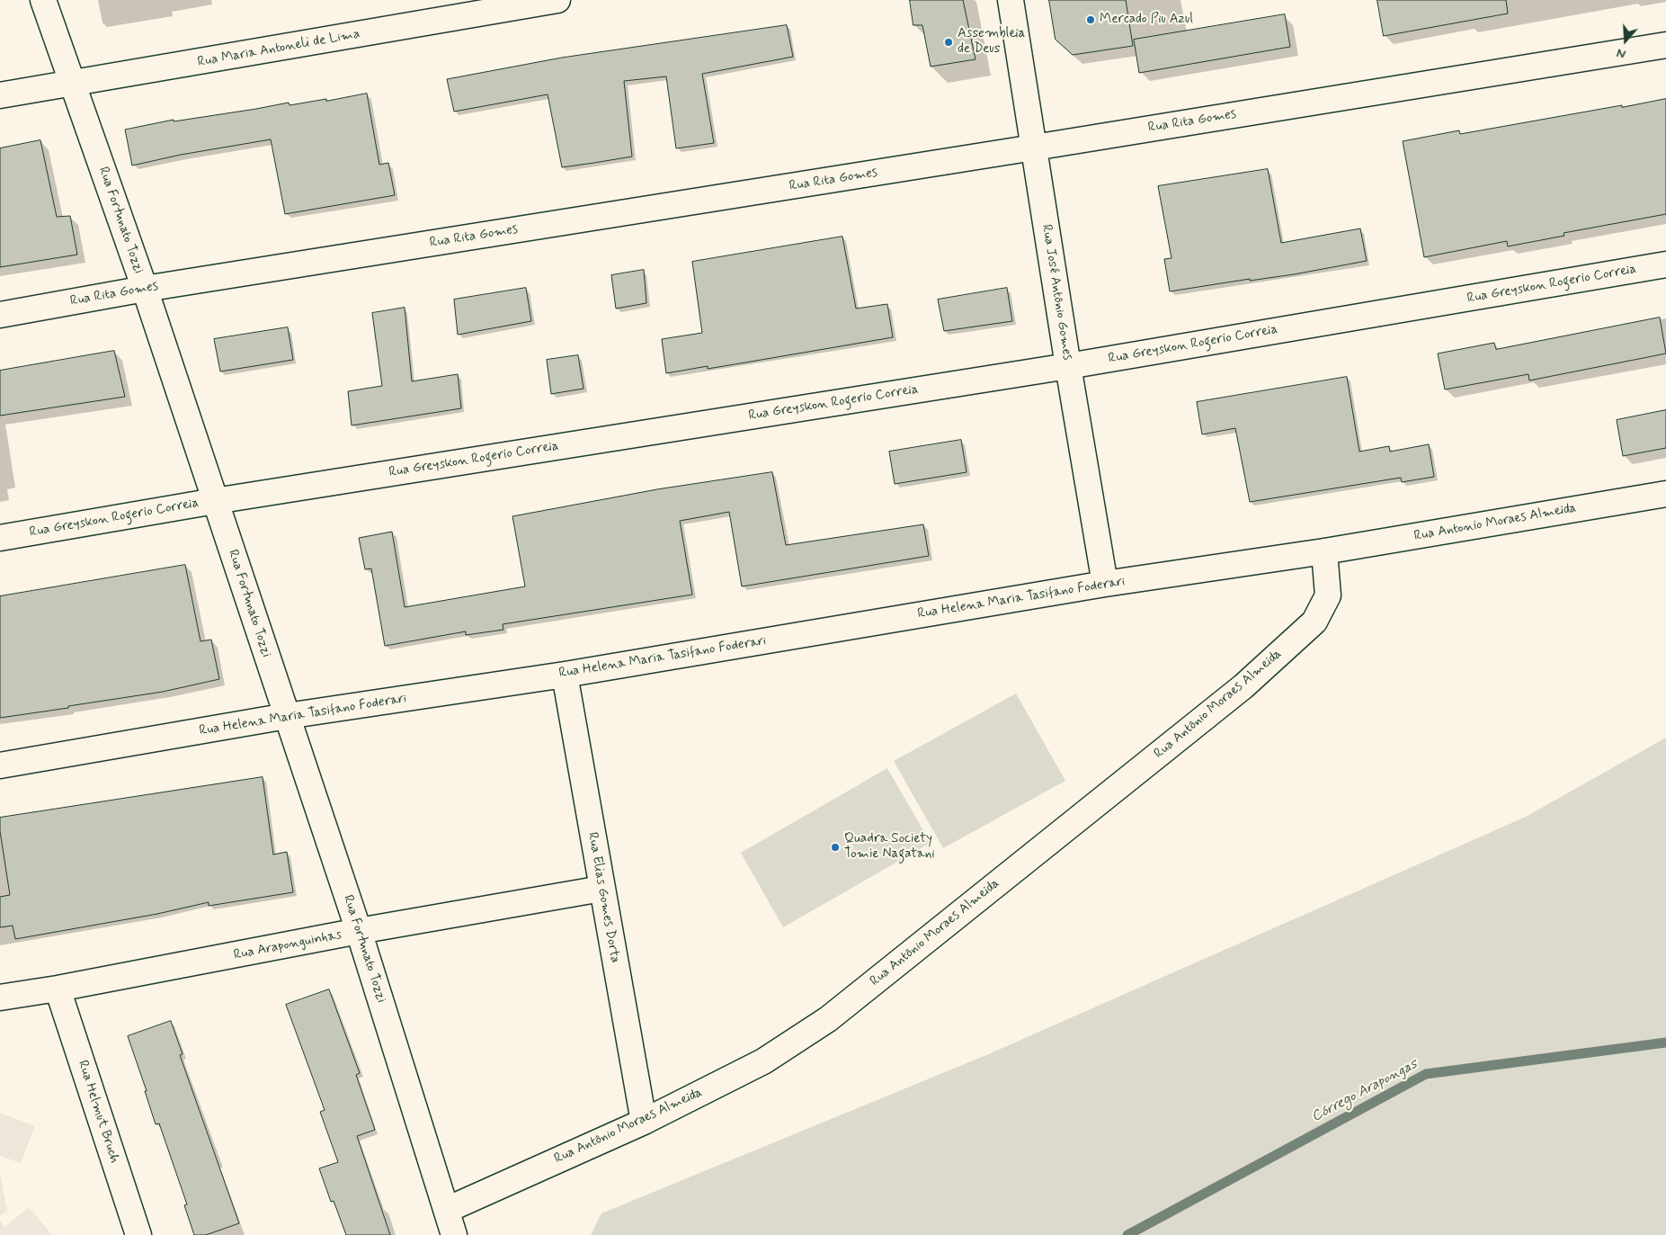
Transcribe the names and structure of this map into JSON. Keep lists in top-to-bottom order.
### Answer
{
  "streets": {
    "street": [
      "Rua Maria Antoneli de Lima",
      "Rua Rita Gomes",
      "Rua Fortunato Tozzi",
      "Rua Greyskon Rogerio Correia",
      "Rua José Antônio Gomes",
      "Rua Antonio Moraes Almeida",
      "Rua Helena Maria Tasifano Foderari",
      "Rua Antônio Moraes Almeida",
      "Rua Elias Gomes Dorta",
      "Rua Araponguinhas",
      "Rua Helmut Bruch"
    ]
  },
  "crossings": [
    ["Rua Maria Antoneli de Lima", "Rua Fortunato Tozzi"],
    ["Rua Rita Gomes", "Rua Fortunato Tozzi"],
    ["Rua Rita Gomes", "Rua José Antônio Gomes"],
    ["Rua Fortunato Tozzi", "Rua Greyskon Rogerio Correia"],
    ["Rua Fortunato Tozzi", "Rua Helena Maria Tasifano Foderari"],
    ["Rua Fortunato Tozzi", "Rua Antônio Moraes Almeida"],
    ["Rua Fortunato Tozzi", "Rua Araponguinhas"],
    ["Rua Greyskon Rogerio Correia", "Rua José Antônio Gomes"],
    ["Rua José Antônio Gomes", "Rua Helena Maria Tasifano Foderari"],
    ["Rua Antonio Moraes Almeida", "Rua Helena Maria Tasifano Foderari"],
    ["Rua Antonio Moraes Almeida", "Rua Antônio Moraes Almeida"],
    ["Rua Helena Maria Tasifano Foderari", "Rua Antônio Moraes Almeida"],
    ["Rua Helena Maria Tasifano Foderari", "Rua Elias Gomes Dorta"],
    ["Rua Antônio Moraes Almeida", "Rua Elias Gomes Dorta"],
    ["Rua Elias Gomes Dorta", "Rua Araponguinhas"],
    ["Rua Araponguinhas", "Rua Helmut Bruch"]
  ],
  "water": ["Córrego Arapongas"],
  "places": ["Mercado Piu Azul", "Assembleia de Deus", "Quadra Society Tomie Nagatani"],
  "north": "bottom"
}
